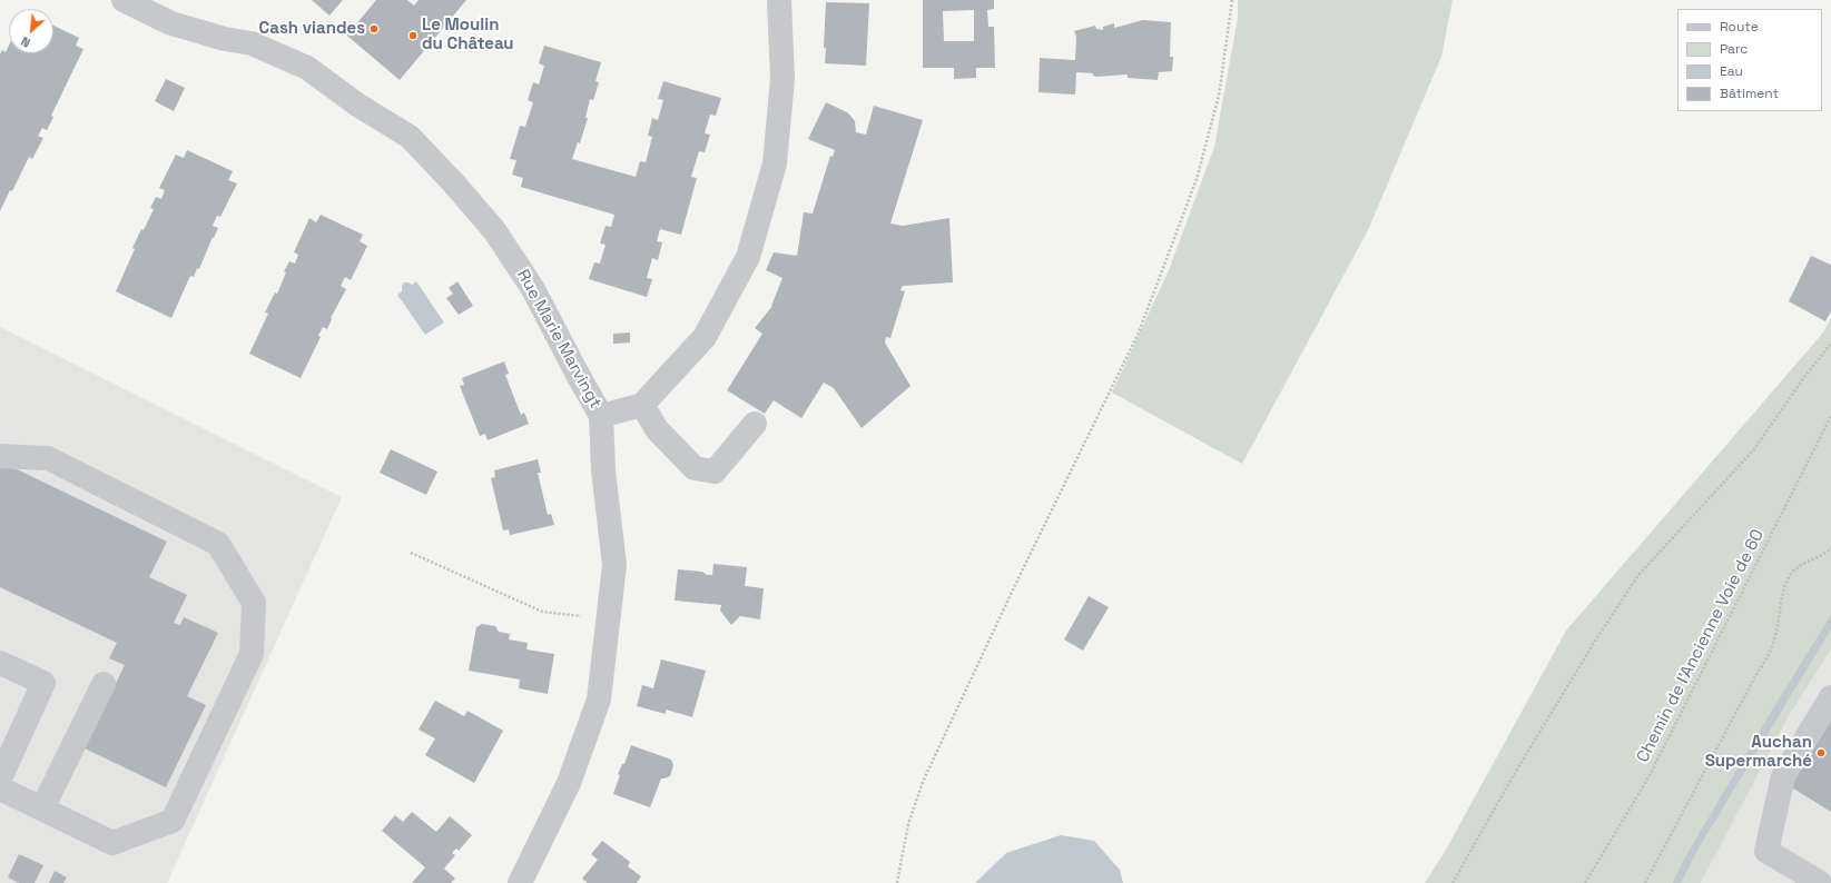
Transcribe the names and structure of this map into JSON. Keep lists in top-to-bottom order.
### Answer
{
  "streets": {
    "street": ["Rue Marie Marvingt"],
    "path": ["Chemin de l'Ancienne Voie de 60"]
  },
  "places": ["Cash viandes", "Le Moulin du Château", "Auchan Supermarché"],
  "legend": [
    "Route",
    "Parc",
    "Eau",
    "Bâtiment"
  ],
  "north": "bottom left"
}
